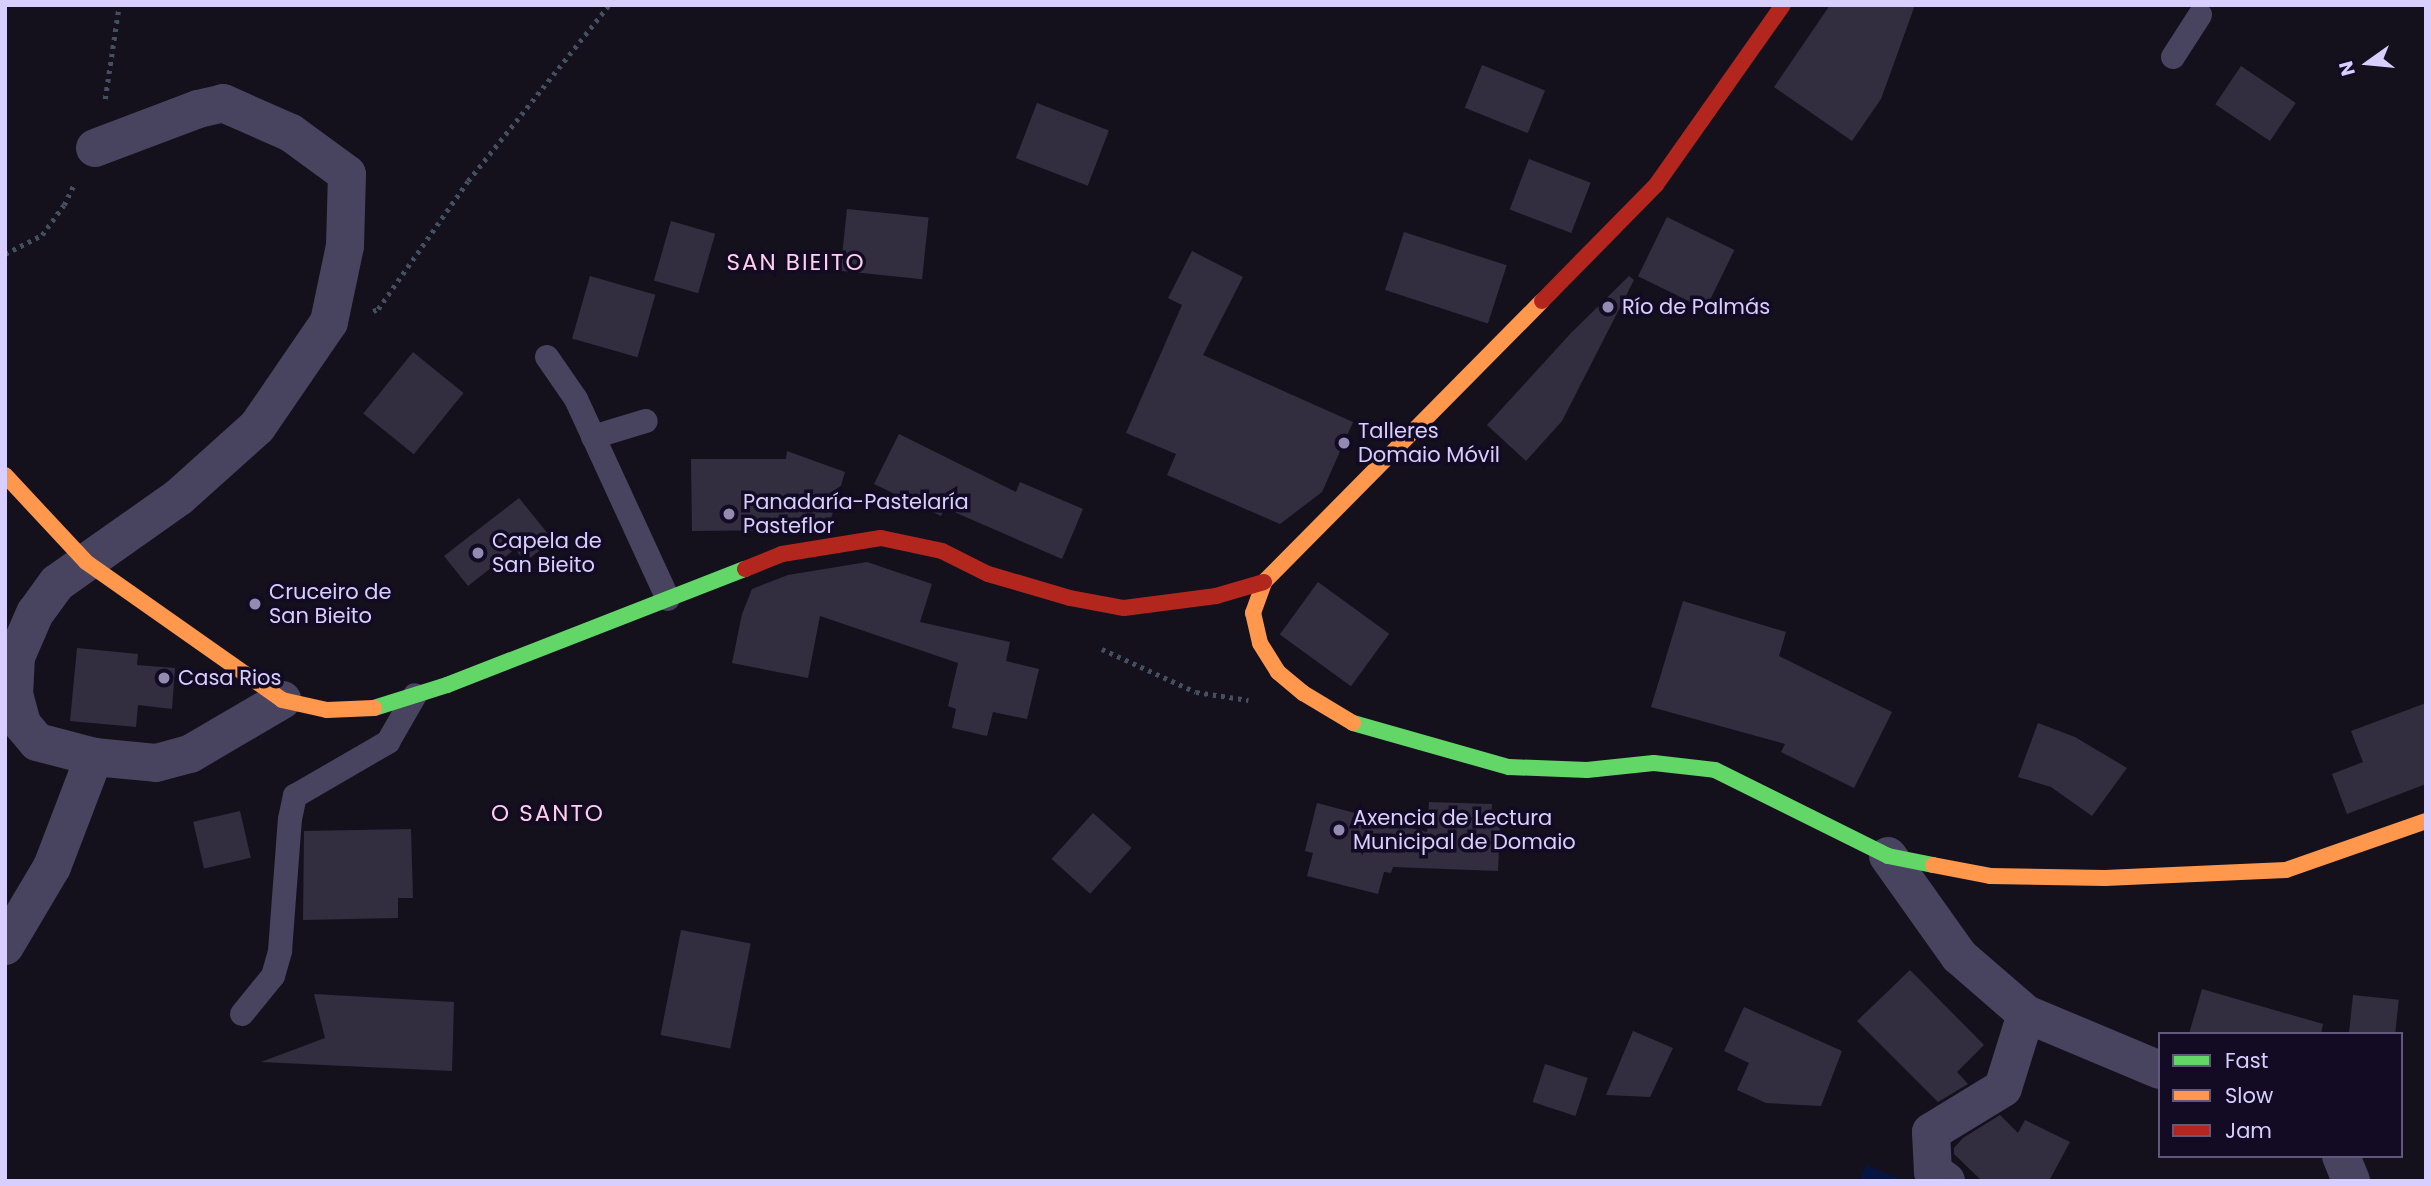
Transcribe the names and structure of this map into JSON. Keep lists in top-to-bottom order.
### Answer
{
  "districts": ["SAN BIEITO", "O SANTO"],
  "places": [
    "Río de Palmás",
    "Talleres Domaio Móvil",
    "Panadaría-Pastelaría Pasteflor",
    "Capela de San Bieito",
    "Cruceiro de San Bieito",
    "Casa Rios",
    "Axencia de Lectura Municipal de Domaio"
  ],
  "legend": ["Fast", "Slow", "Jam"],
  "north": "left"
}
